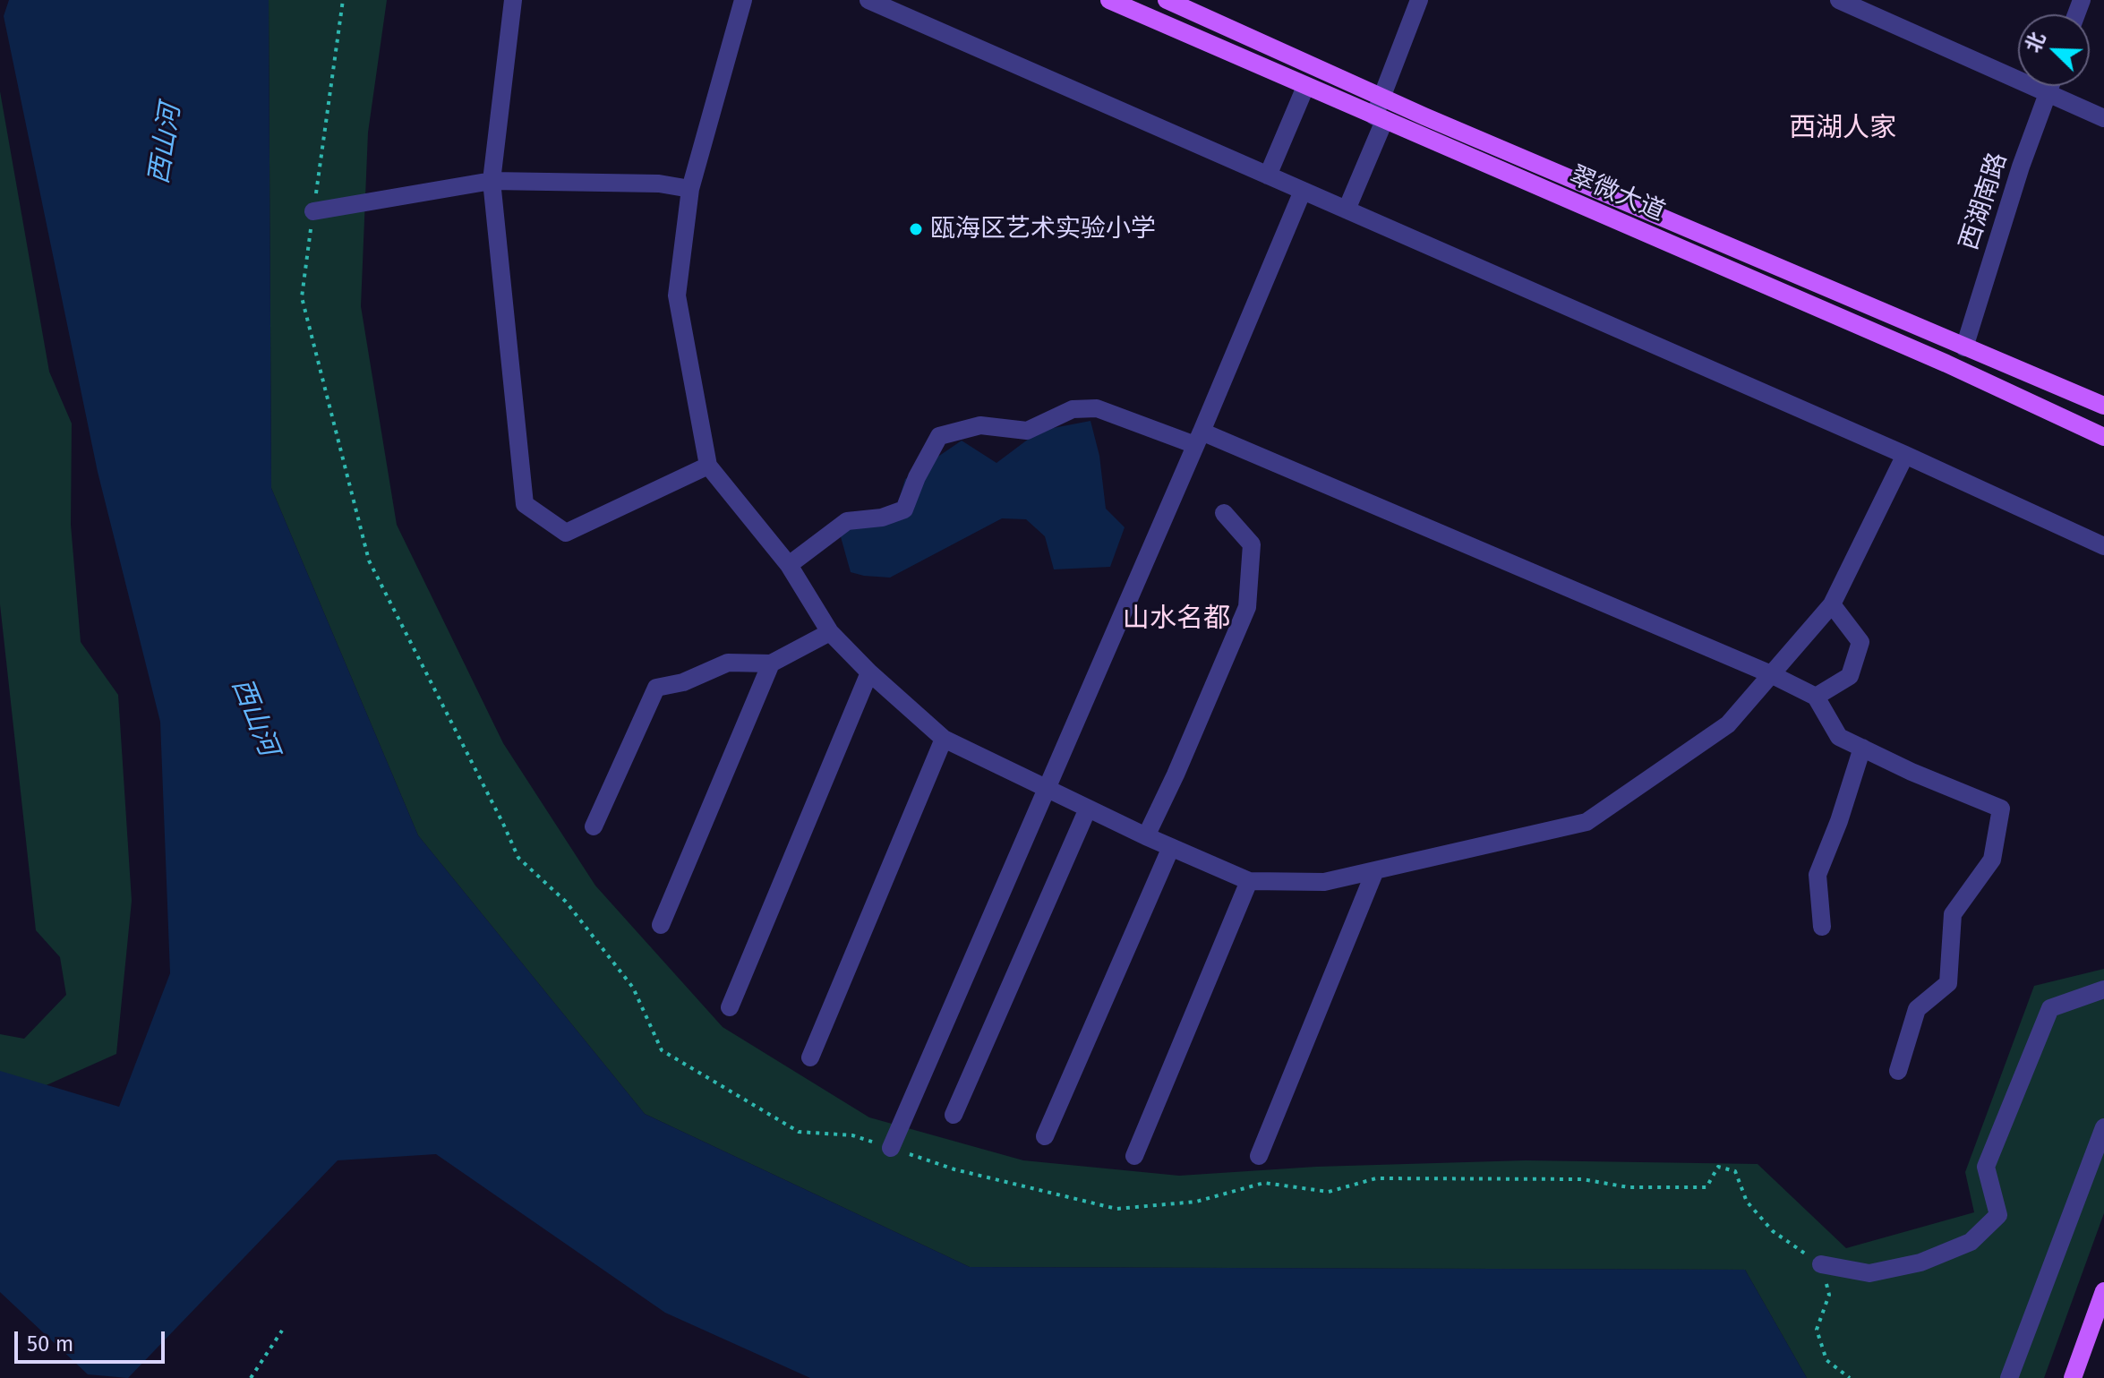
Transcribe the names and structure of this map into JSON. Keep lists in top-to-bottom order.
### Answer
{
  "streets": {
    "main road": ["翠微大道"],
    "street": ["西湖南路"]
  },
  "crossings": [
    ["翠微大道", "西湖南路"]
  ],
  "districts": ["西湖人家", "山水名都"],
  "water": ["西山河"],
  "places": ["瓯海区艺术实验小学"],
  "scale_bar": "50 m",
  "north": "top left"
}
